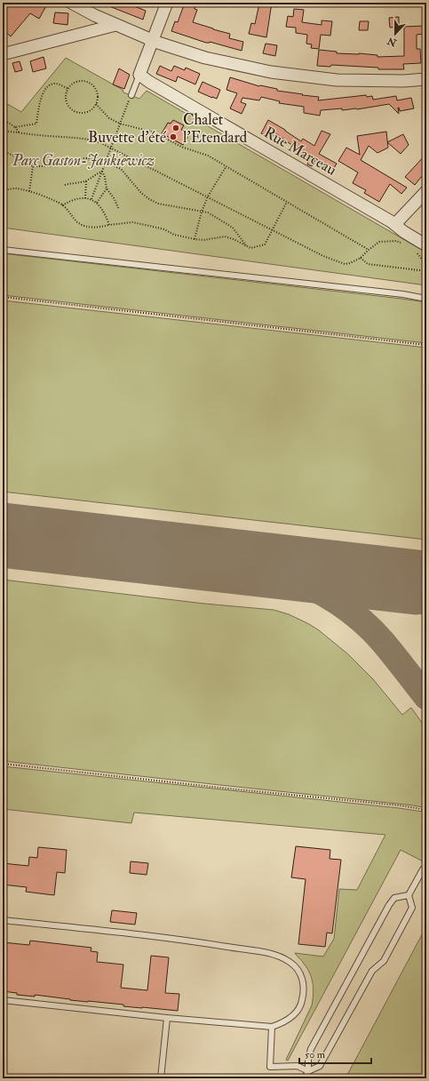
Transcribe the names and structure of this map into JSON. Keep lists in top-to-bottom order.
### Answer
{
  "streets": {
    "street": ["Rue Marceau"]
  },
  "parks": ["Parc Gaston-Jankiewicz"],
  "places": ["Chalet l'Etendard", "Buvette d'été"],
  "scale_bar": "50 m",
  "north": "bottom"
}
